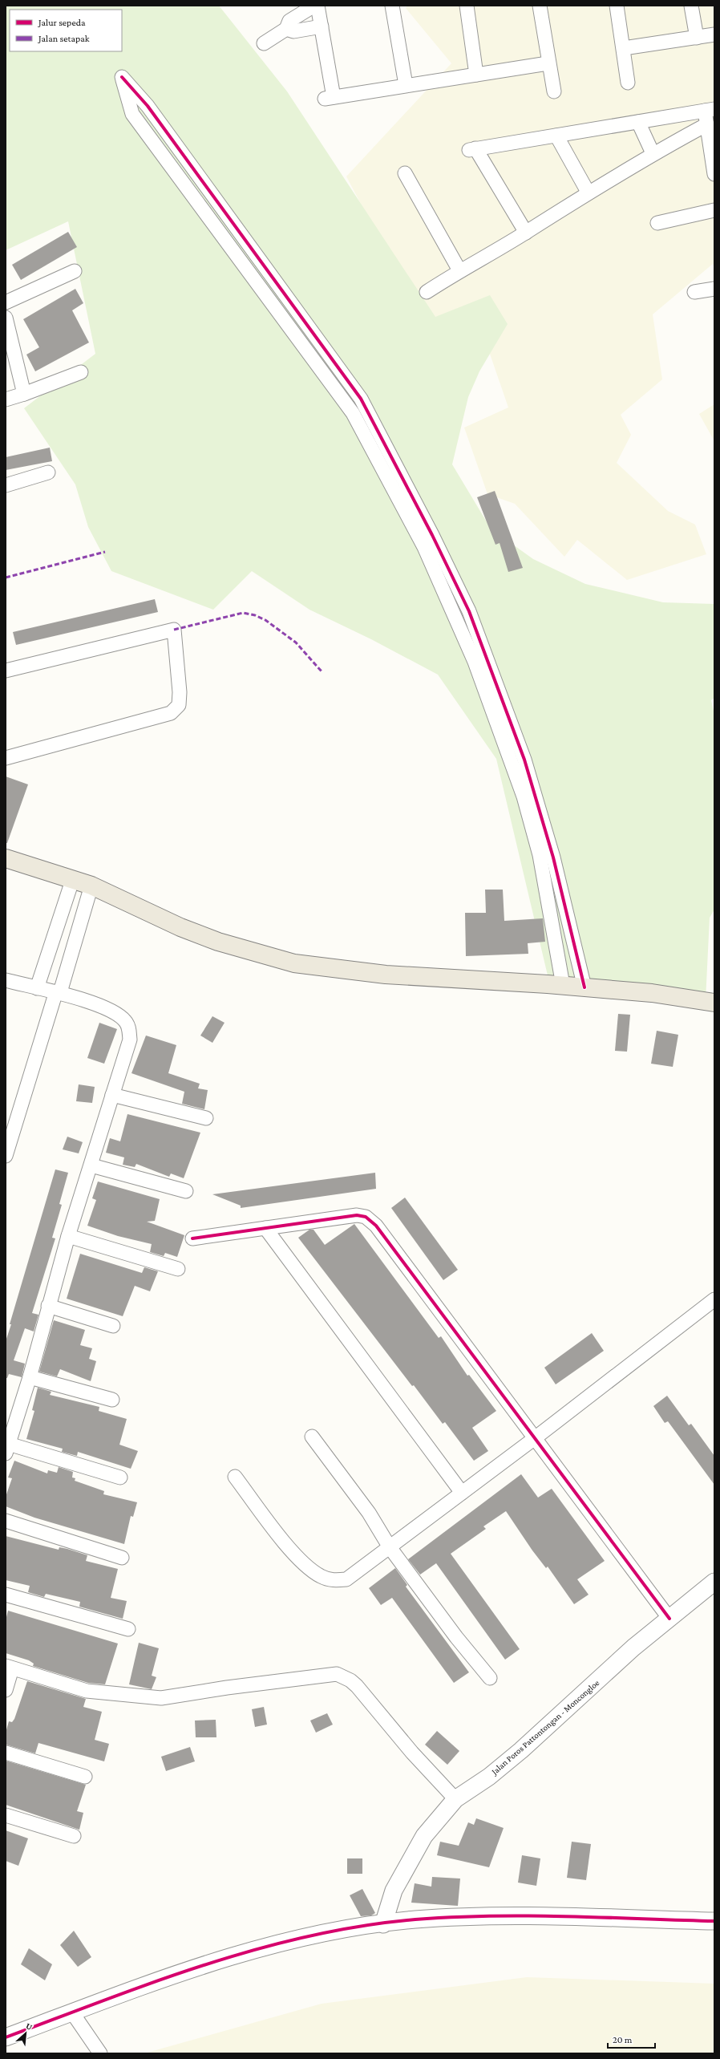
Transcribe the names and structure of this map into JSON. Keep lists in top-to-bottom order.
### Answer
{
  "streets": {
    "street": ["Jalan Poros Pattontongan - Moncongloe"]
  },
  "legend": ["Jalur sepeda", "Jalan setapak"],
  "scale_bar": "20 m",
  "north": "top right"
}
